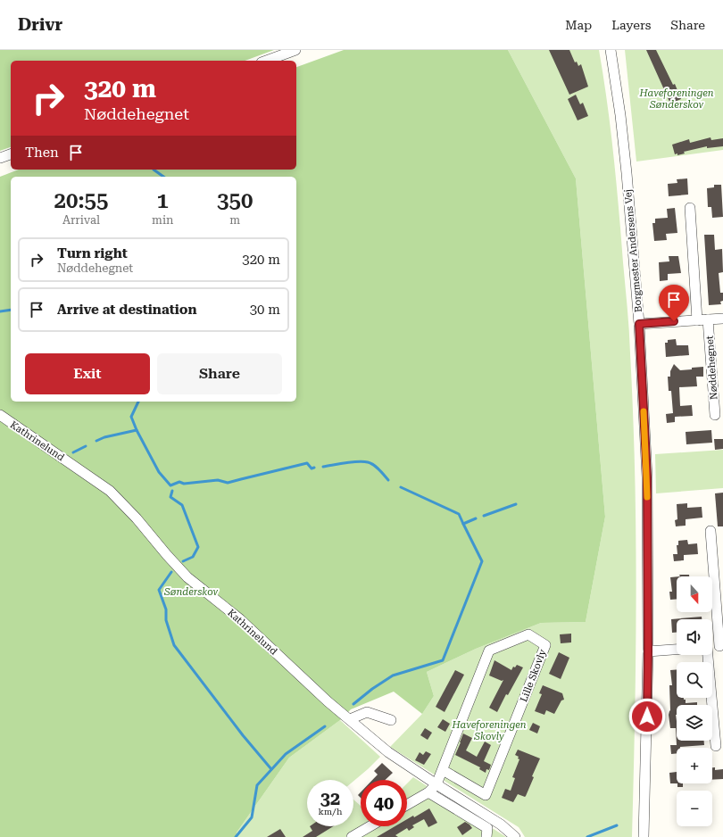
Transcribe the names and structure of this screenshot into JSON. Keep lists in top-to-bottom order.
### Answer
{
  "streets": {
    "street": [
      "Borgmester Andersens Vej",
      "Nøddehegnet",
      "Kathrinelund",
      "Lille Skovly"
    ]
  },
  "crossings": [
    ["Kathrinelund", "Lille Skovly"]
  ],
  "parks": ["Haveforeningen Sønderskov", "Sønderskov", "Haveforeningen Skovly"],
  "north": "bottom",
  "page": {
    "header": "Drivr",
    "nav": ["Map", "Layers", "Share"],
    "turn": ["320 m", "Nøddehegnet"],
    "then": "Then",
    "eta": [
      "20:55",
      "Arrival",
      "1",
      "min",
      "350",
      "m"
    ],
    "list": [
      {
        "name": "Turn right",
        "note": "Nøddehegnet",
        "value": "320 m"
      },
      {
        "name": "Arrive at destination",
        "value": "30 m"
      }
    ],
    "buttons": ["Exit", "Share"],
    "map_buttons": ["+", "−"],
    "speed": "32 km/h",
    "limit": "40"
  }
}
